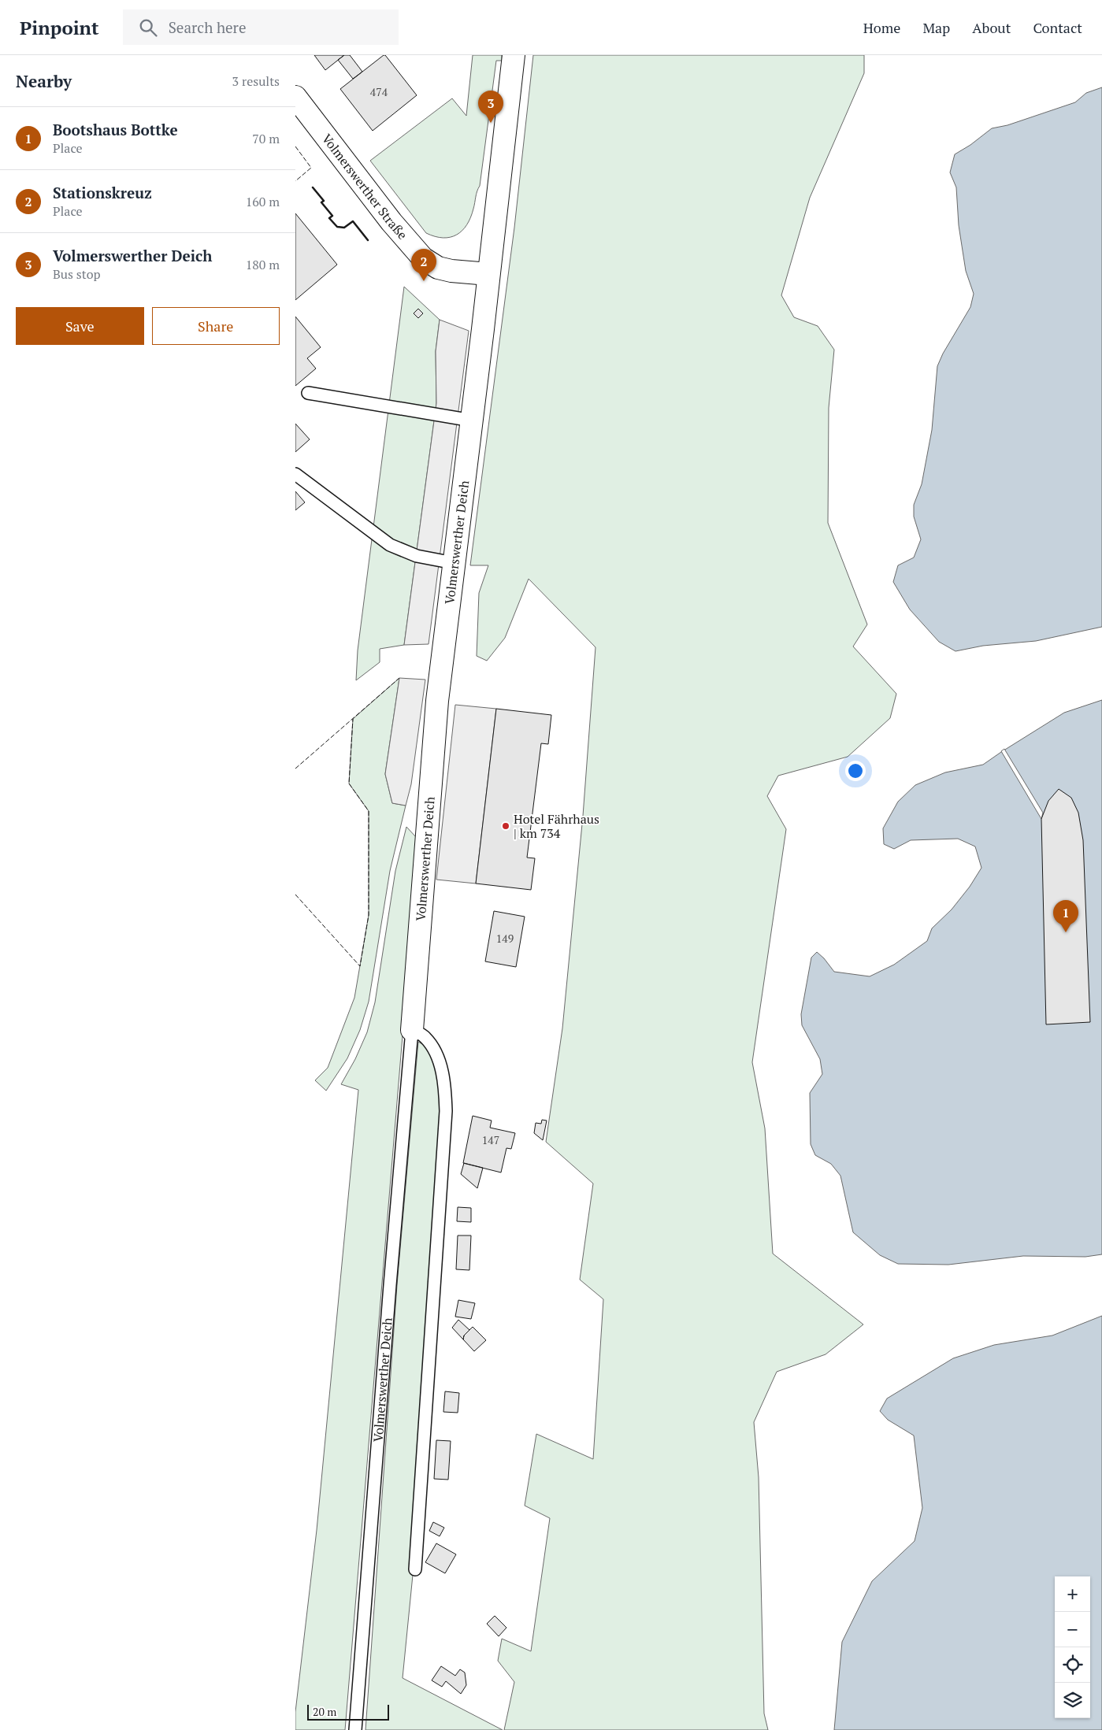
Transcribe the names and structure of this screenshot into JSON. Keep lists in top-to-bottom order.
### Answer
{
  "streets": {
    "street": ["Volmerswerther Straße", "Volmerswerther Deich"]
  },
  "crossings": [
    ["Volmerswerther Straße", "Volmerswerther Deich"]
  ],
  "places": ["Hotel Fährhaus | km 734"],
  "house_numbers": ["474", "149", "147"],
  "scale_bar": "20 m",
  "page": {
    "header": "Pinpoint",
    "search": "Search here",
    "nav": [
      "Home",
      "Map",
      "About",
      "Contact"
    ],
    "heading": ["Nearby", "3 results"],
    "pins": ["3", "2", "1"],
    "list": [
      {
        "mark": "1",
        "name": "Bootshaus Bottke",
        "note": "Place",
        "value": "70 m"
      },
      {
        "mark": "2",
        "name": "Stationskreuz",
        "note": "Place",
        "value": "160 m"
      },
      {
        "mark": "3",
        "name": "Volmerswerther Deich",
        "note": "Bus stop",
        "value": "180 m"
      }
    ],
    "buttons": ["Save", "Share"],
    "map_buttons": ["+", "−"],
    "scale": "20 m"
  }
}
